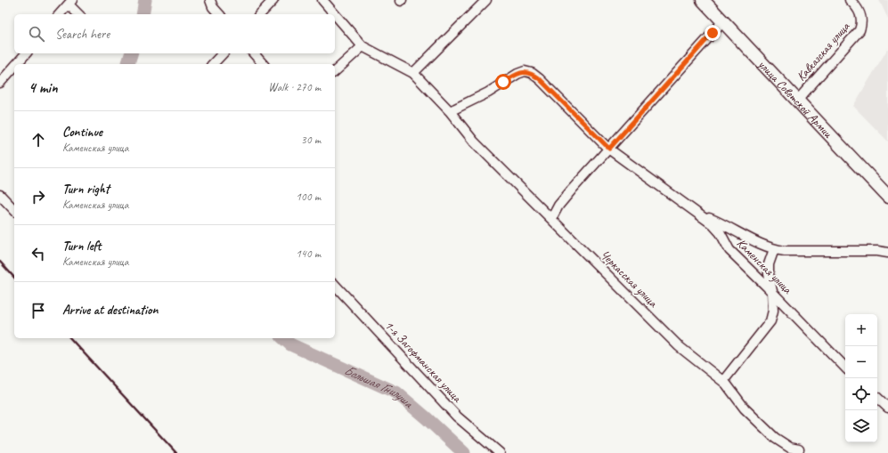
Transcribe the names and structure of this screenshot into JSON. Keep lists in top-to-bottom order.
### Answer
{
  "streets": {
    "main road": ["улица Советской Армии"],
    "street": [
      "Кавказская улица",
      "Каменская улица",
      "Черкасская улица",
      "1-я Загофманская улица"
    ]
  },
  "crossings": [
    ["Кавказская улица", "улица Советской Армии"],
    ["Каменская улица", "Черкасская улица"]
  ],
  "water": ["Большая Гнилуша"],
  "page": {
    "search": "Search here",
    "heading": ["4 min", "Walk · 270 m"],
    "list": [
      ["Continue", "Каменская улица", "30 m"],
      ["Turn right", "Каменская улица", "100 m"],
      ["Turn left", "Каменская улица", "140 m"],
      "Arrive at destination"
    ],
    "map_buttons": ["+", "−"]
  }
}
